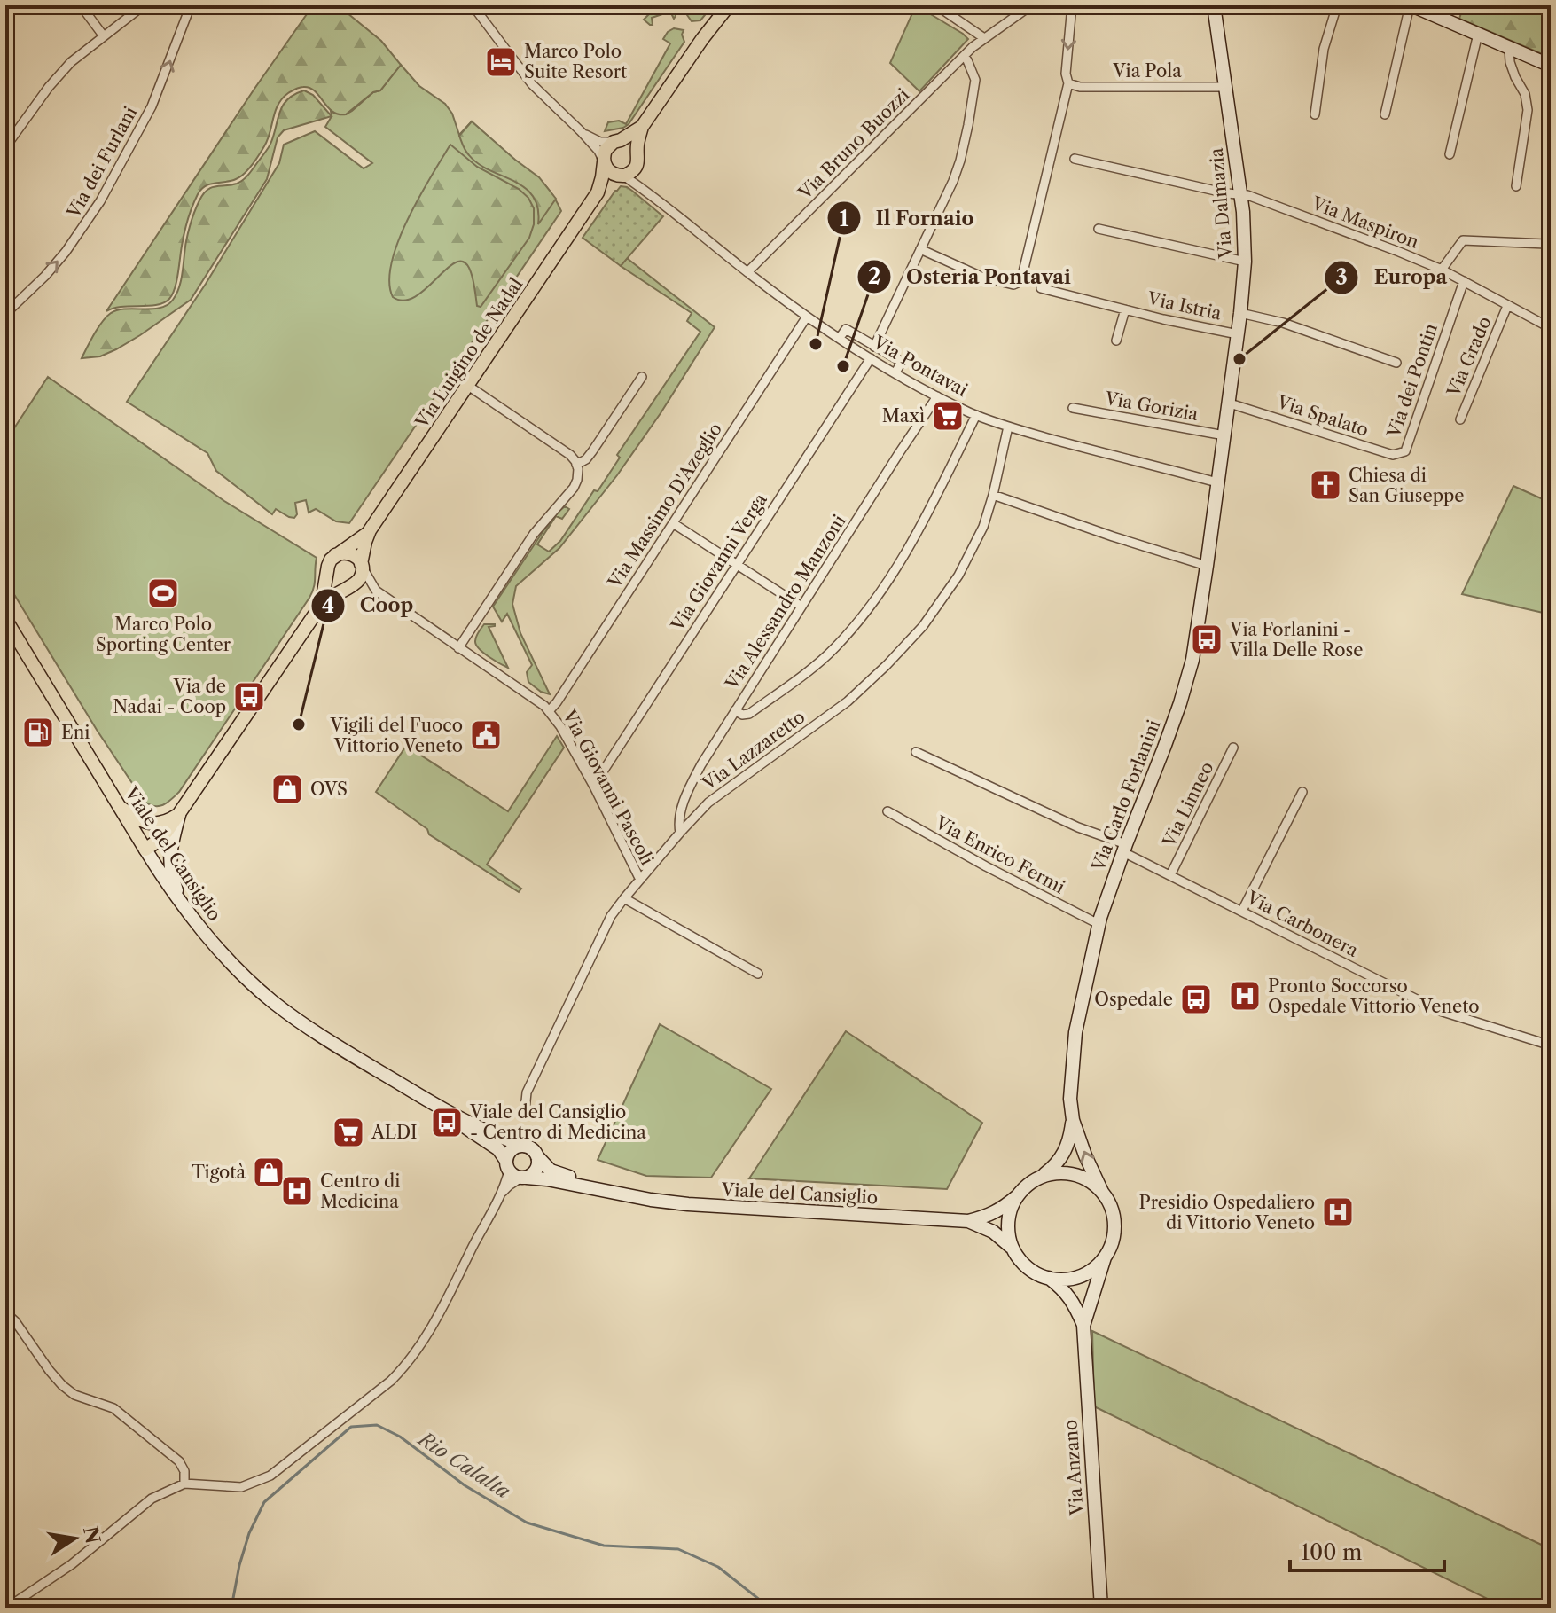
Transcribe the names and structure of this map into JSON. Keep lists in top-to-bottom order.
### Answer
{
  "streets": {
    "main road": [
      "Via Dalmazia",
      "Via Luigino de Nadal",
      "Via Carlo Forlanini",
      "Viale del Cansiglio",
      "Via Anzano"
    ],
    "street": [
      "Via Pola",
      "Via Bruno Buozzi",
      "Via dei Furlani",
      "Via Maspiron",
      "Via Istria",
      "Via Grado",
      "Via Pontavai",
      "Via dei Pontin",
      "Via Gorizia",
      "Via Spalato",
      "Via Massimo D'Azeglio",
      "Via Giovanni Verga",
      "Via Alessandro Manzoni",
      "Via Lazzaretto",
      "Via Giovanni Pascoli",
      "Via Linneo",
      "Via Enrico Fermi",
      "Via Carbonera"
    ]
  },
  "crossings": [
    ["Via Pola", "Via Dalmazia"],
    ["Via Bruno Buozzi", "Via Pontavai"],
    ["Via Dalmazia", "Via Maspiron"],
    ["Via Dalmazia", "Via Istria"],
    ["Via Dalmazia", "Via Pontavai"],
    ["Via Dalmazia", "Via Gorizia"],
    ["Via Dalmazia", "Via Spalato"],
    ["Via Dalmazia", "Via Carlo Forlanini"],
    ["Via Maspiron", "Via Grado"],
    ["Via Maspiron", "Via dei Pontin"],
    ["Via Luigino de Nadal", "Via Pontavai"],
    ["Via Luigino de Nadal", "Via Giovanni Pascoli"],
    ["Via Luigino de Nadal", "Viale del Cansiglio"],
    ["Via Pontavai", "Via Massimo D'Azeglio"],
    ["Via Pontavai", "Via Giovanni Verga"],
    ["Via Pontavai", "Via Alessandro Manzoni"],
    ["Via Pontavai", "Via Lazzaretto"],
    ["Via Pontavai", "Via Carlo Forlanini"],
    ["Via dei Pontin", "Via Spalato"],
    ["Via Massimo D'Azeglio", "Via Giovanni Pascoli"],
    ["Via Giovanni Verga", "Via Giovanni Pascoli"],
    ["Via Alessandro Manzoni", "Via Lazzaretto"],
    ["Via Lazzaretto", "Via Giovanni Pascoli"],
    ["Via Carlo Forlanini", "Viale del Cansiglio"],
    ["Via Carlo Forlanini", "Via Enrico Fermi"],
    ["Via Carlo Forlanini", "Via Carbonera"],
    ["Via Carlo Forlanini", "Via Anzano"],
    ["Via Linneo", "Via Carbonera"],
    ["Viale del Cansiglio", "Via Anzano"]
  ],
  "one_way": ["Via dei Furlani"],
  "water": ["Rio Calalta"],
  "places": {
    "hotel": ["Marco Polo Suite Resort"],
    "other": [
      "Il Fornaio",
      "Europa",
      "Osteria Pontavai",
      "Coop"
    ],
    "supermarket": ["Maxì", "ALDI"],
    "church": ["Chiesa di San Giuseppe"],
    "sports": ["Marco Polo Sporting Center"],
    "bus stop": [
      "Via Forlanini - Villa Delle Rose",
      "Via de Nadai - Coop",
      "Ospedale",
      "Viale del Cansiglio - Centro di Medicina"
    ],
    "fuel station": ["Eni"],
    "public building": ["Vigili del Fuoco Vittorio Veneto"],
    "shop": ["OVS", "Tigotà"],
    "hospital": ["Pronto Soccorso Ospedale Vittorio Veneto", "Centro di Medicina", "Presidio Ospedaliero di Vittorio Veneto"]
  },
  "scale_bar": "100 m",
  "north": "right"
}
